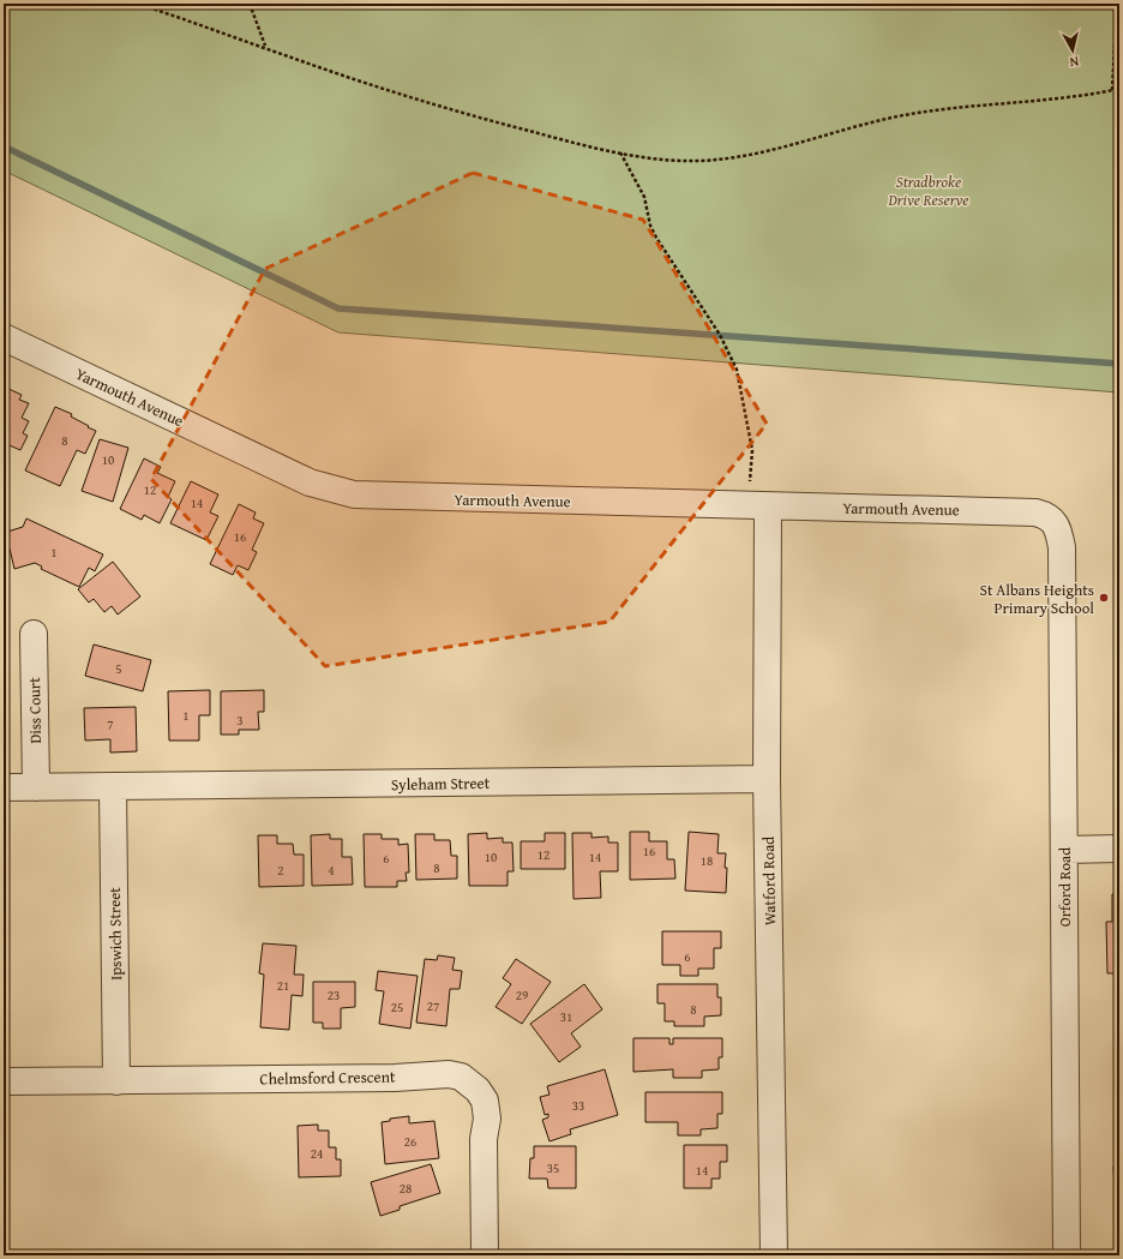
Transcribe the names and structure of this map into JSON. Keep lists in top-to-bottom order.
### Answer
{
  "streets": {
    "street": [
      "Yarmouth Avenue",
      "Diss Court",
      "Syleham Street",
      "Watford Road",
      "Orford Road",
      "Ipswich Street",
      "Chelmsford Crescent"
    ]
  },
  "crossings": [
    ["Yarmouth Avenue", "Watford Road"],
    ["Yarmouth Avenue", "Orford Road"],
    ["Diss Court", "Syleham Street"],
    ["Syleham Street", "Watford Road"],
    ["Syleham Street", "Ipswich Street"],
    ["Ipswich Street", "Chelmsford Crescent"]
  ],
  "parks": ["Stradbroke Drive Reserve"],
  "places": ["St Albans Heights Primary School"],
  "house_numbers": [
    "8",
    "10",
    "12",
    "14",
    "16",
    "1",
    "5",
    "1",
    "3",
    "7",
    "16",
    "12",
    "10",
    "14",
    "6",
    "18",
    "8",
    "2",
    "4",
    "6",
    "21",
    "23",
    "29",
    "27",
    "25",
    "8",
    "31",
    "33",
    "26",
    "24",
    "35",
    "14",
    "28"
  ],
  "north": "bottom"
}
